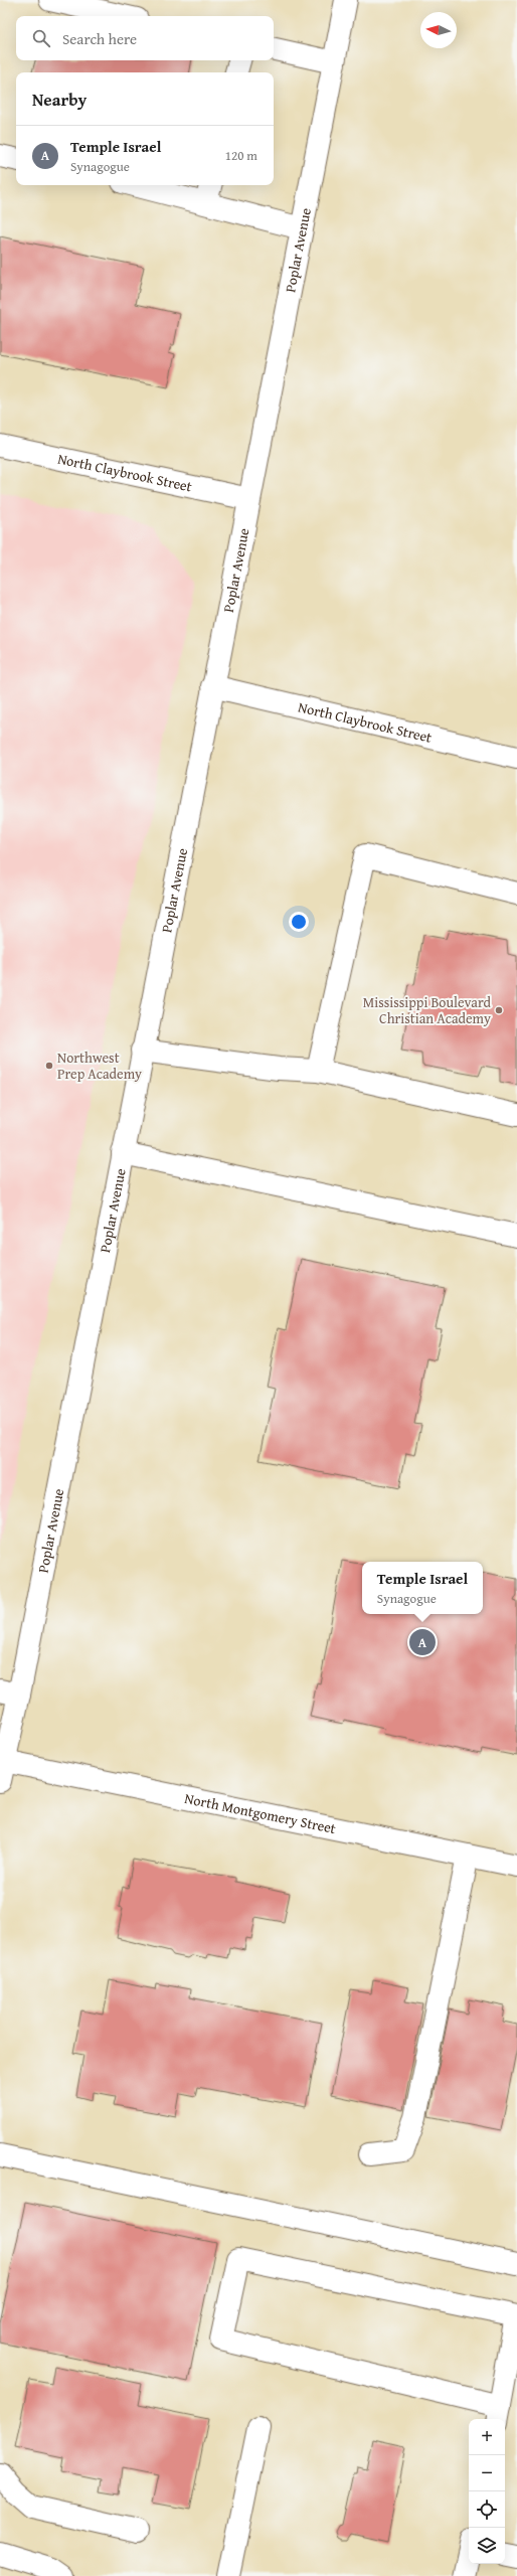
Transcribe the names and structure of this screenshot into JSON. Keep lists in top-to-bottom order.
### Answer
{
  "streets": {
    "main road": ["Poplar Avenue", "North Claybrook Street", "North Montgomery Street"]
  },
  "crossings": [
    ["Poplar Avenue", "North Claybrook Street"],
    ["Poplar Avenue", "North Montgomery Street"]
  ],
  "places": ["Mississippi Boulevard Christian Academy", "Northwest Prep Academy"],
  "north": "left",
  "page": {
    "search": "Search here",
    "heading": "Nearby",
    "list": [
      {
        "mark": "A",
        "name": "Temple Israel",
        "note": "Synagogue",
        "value": "120 m"
      }
    ],
    "popup": ["Temple Israel", "Synagogue"],
    "pins": "A",
    "map_buttons": ["+", "−"]
  }
}
